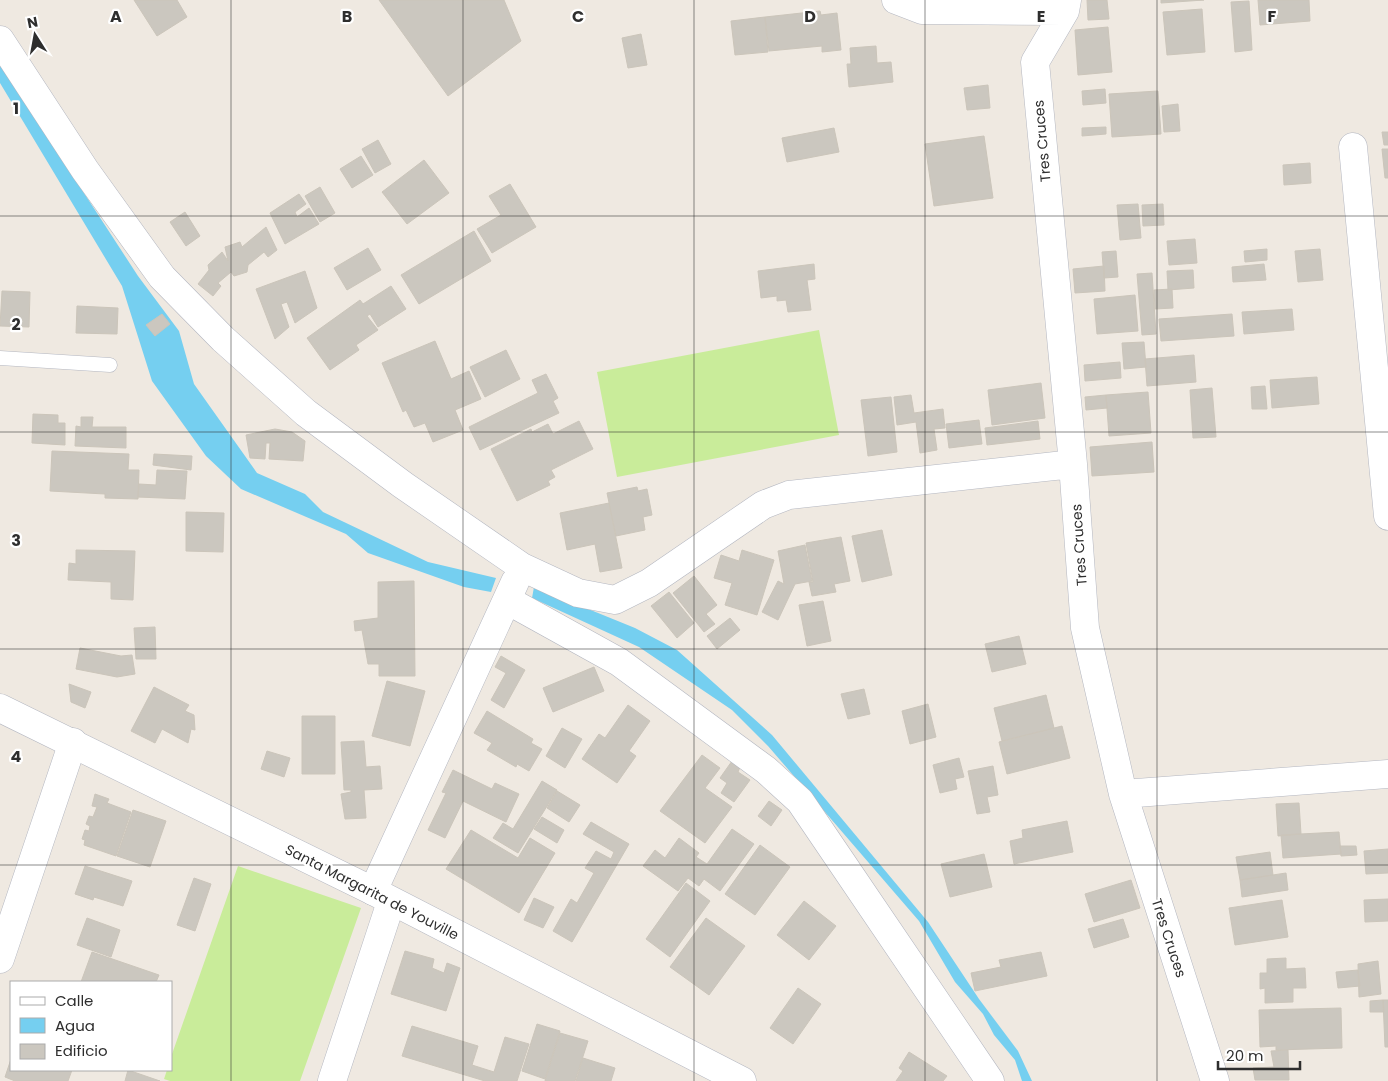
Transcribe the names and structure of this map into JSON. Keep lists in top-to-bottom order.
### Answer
{
  "streets": {
    "street": ["Tres Cruces", "Santa Margarita de Youville"]
  },
  "legend": ["Calle", "Agua", "Edificio"],
  "scale_bar": "20 m",
  "north": "top",
  "grid": {
    "columns": [
      "A",
      "B",
      "C",
      "D",
      "E",
      "F"
    ],
    "rows": [
      "1",
      "2",
      "3",
      "4"
    ]
  }
}
